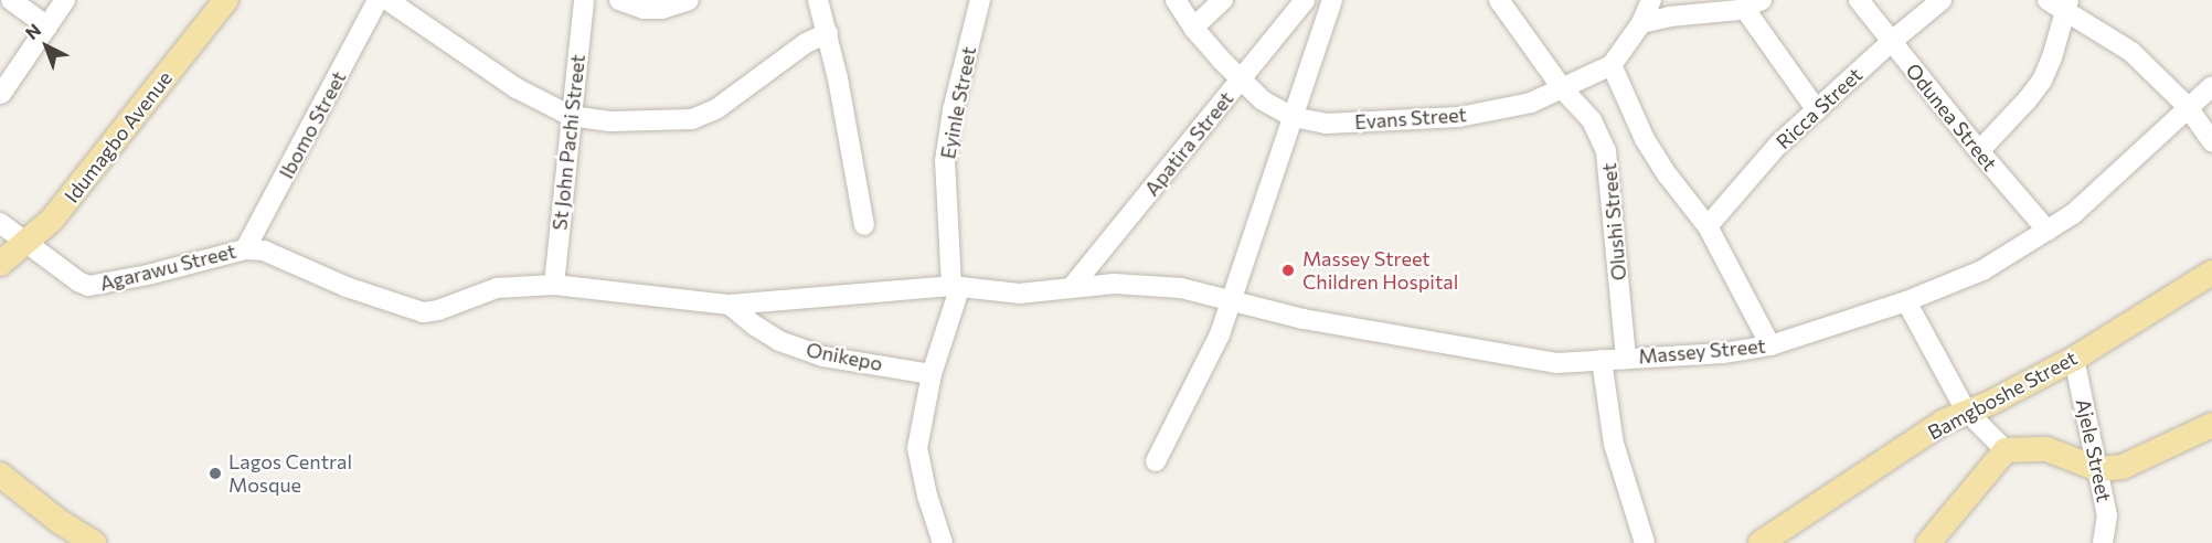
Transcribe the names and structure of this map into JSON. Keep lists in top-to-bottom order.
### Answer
{
  "streets": {
    "main road": ["Idumagbo Avenue", "Bamgboshe Street"],
    "street": [
      "Eyinle Street",
      "Ricca Street",
      "Odunea Street",
      "Evans Street",
      "Ibomo Street",
      "St John Pachi Street",
      "Apatira Street",
      "Olushi Street",
      "Agarawu Street",
      "Massey Street",
      "Onikepo",
      "Ajele Street"
    ]
  },
  "crossings": [
    ["Eyinle Street", "Massey Street"],
    ["Ricca Street", "Odunea Street"],
    ["Odunea Street", "Massey Street"],
    ["Evans Street", "Apatira Street"],
    ["Evans Street", "Olushi Street"],
    ["Ibomo Street", "Agarawu Street"],
    ["Ibomo Street", "Massey Street"],
    ["Idumagbo Avenue", "Agarawu Street"],
    ["St John Pachi Street", "Massey Street"],
    ["Apatira Street", "Massey Street"],
    ["Olushi Street", "Massey Street"],
    ["Agarawu Street", "Massey Street"],
    ["Massey Street", "Onikepo"],
    ["Bamgboshe Street", "Ajele Street"]
  ],
  "places": ["Massey Street Children Hospital", "Lagos Central Mosque"],
  "north": "top left"
}
